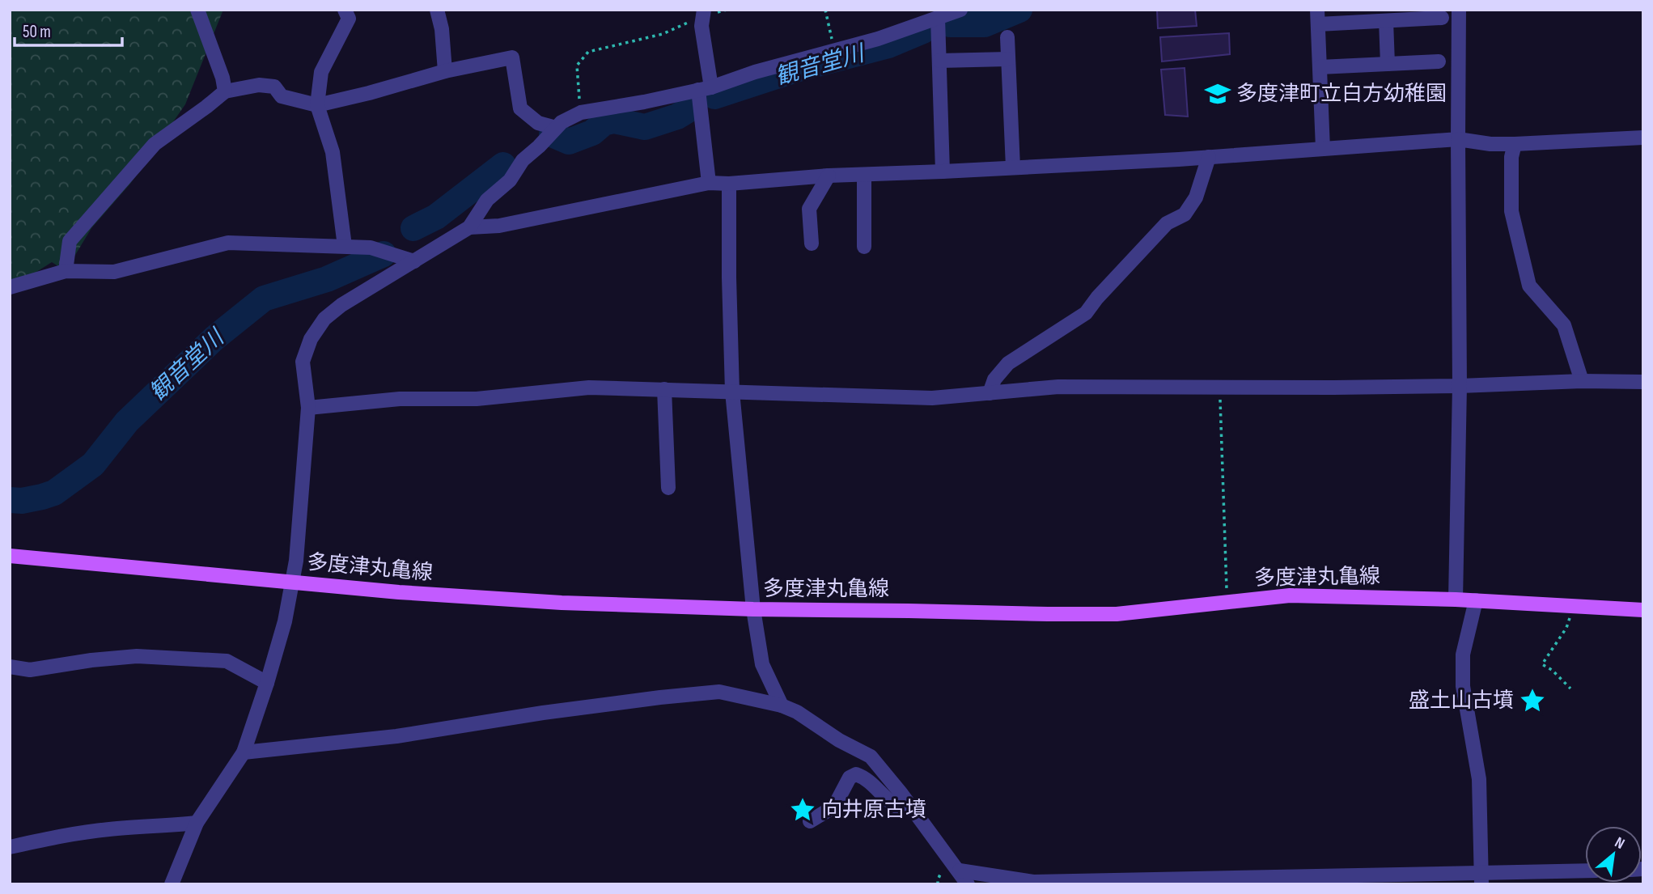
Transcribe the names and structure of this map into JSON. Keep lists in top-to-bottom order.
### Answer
{
  "streets": {
    "main road": ["多度津丸亀線"]
  },
  "water": ["観音堂川"],
  "places": {
    "school or university": ["多度津町立白方幼稚園"],
    "place": ["盛土山古墳", "向井原古墳"]
  },
  "scale_bar": "50 m",
  "north": "top right"
}
